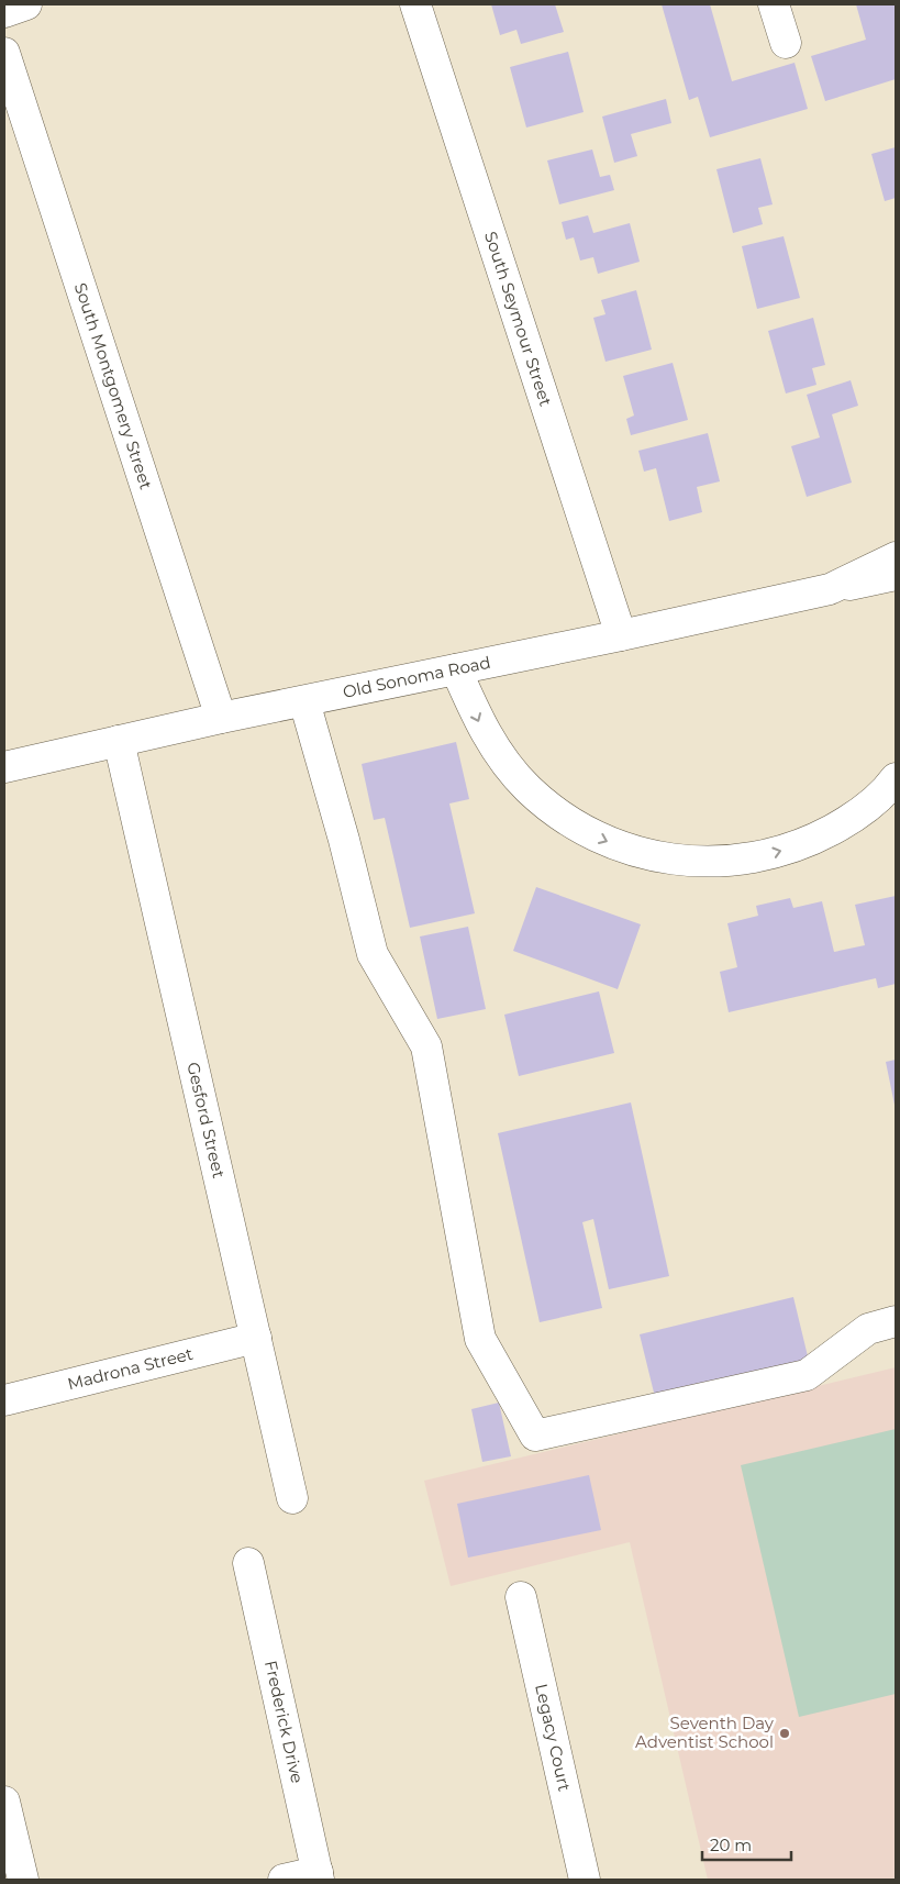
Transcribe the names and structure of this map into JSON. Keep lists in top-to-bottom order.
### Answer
{
  "streets": {
    "street": [
      "South Seymour Street",
      "South Montgomery Street",
      "Old Sonoma Road",
      "Gesford Street",
      "Madrona Street",
      "Frederick Drive",
      "Legacy Court"
    ]
  },
  "crossings": [
    ["South Seymour Street", "Old Sonoma Road"],
    ["South Montgomery Street", "Old Sonoma Road"],
    ["Old Sonoma Road", "Gesford Street"],
    ["Gesford Street", "Madrona Street"]
  ],
  "places": ["Seventh Day Adventist School"],
  "scale_bar": "20 m"
}
